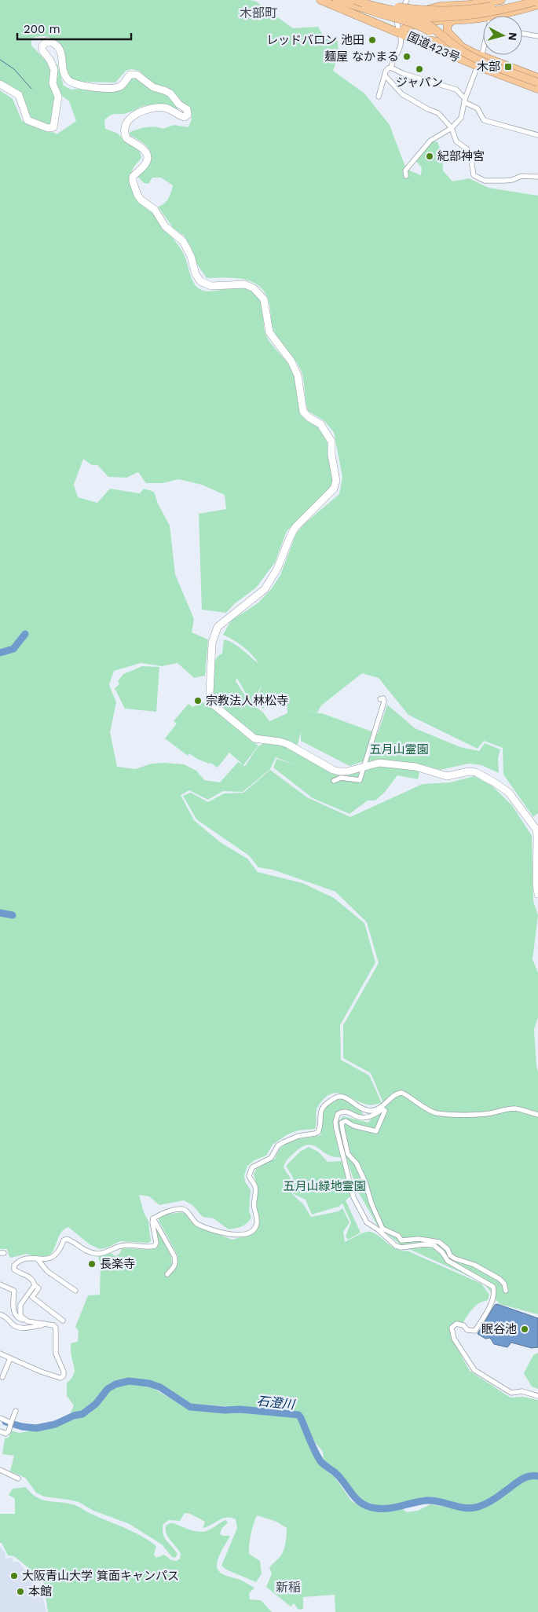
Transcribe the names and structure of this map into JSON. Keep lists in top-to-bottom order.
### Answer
{
  "streets": {
    "highway": ["国道423号"]
  },
  "districts": ["木部町", "新稲"],
  "water": ["石澄川"],
  "parks": ["五月山霊園", "五月山緑地霊園"],
  "places": {
    "other": [
      "レッドバロン 池田",
      "麺屋 なかまる",
      "ジャパン",
      "紀部神宮",
      "宗教法人林松寺",
      "長楽寺",
      "眠谷池",
      "大阪青山大学 箕面キャンパス",
      "本館"
    ],
    "transit": ["木部"]
  },
  "scale_bar": "200 m",
  "north": "right"
}
